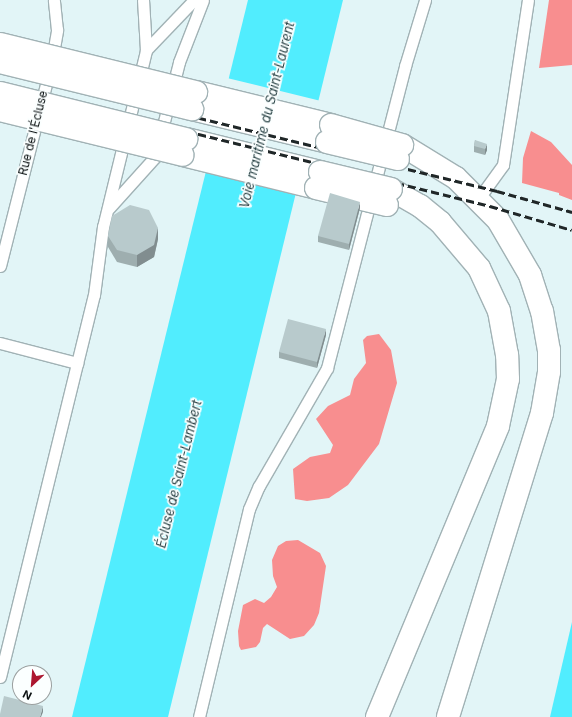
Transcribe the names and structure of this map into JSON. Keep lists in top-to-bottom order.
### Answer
{
  "streets": {
    "lane": ["Rue de l'Écluse"]
  },
  "water": ["Voie maritime du Saint-Laurent", "Écluse de Saint-Lambert"],
  "north": "bottom left"
}
